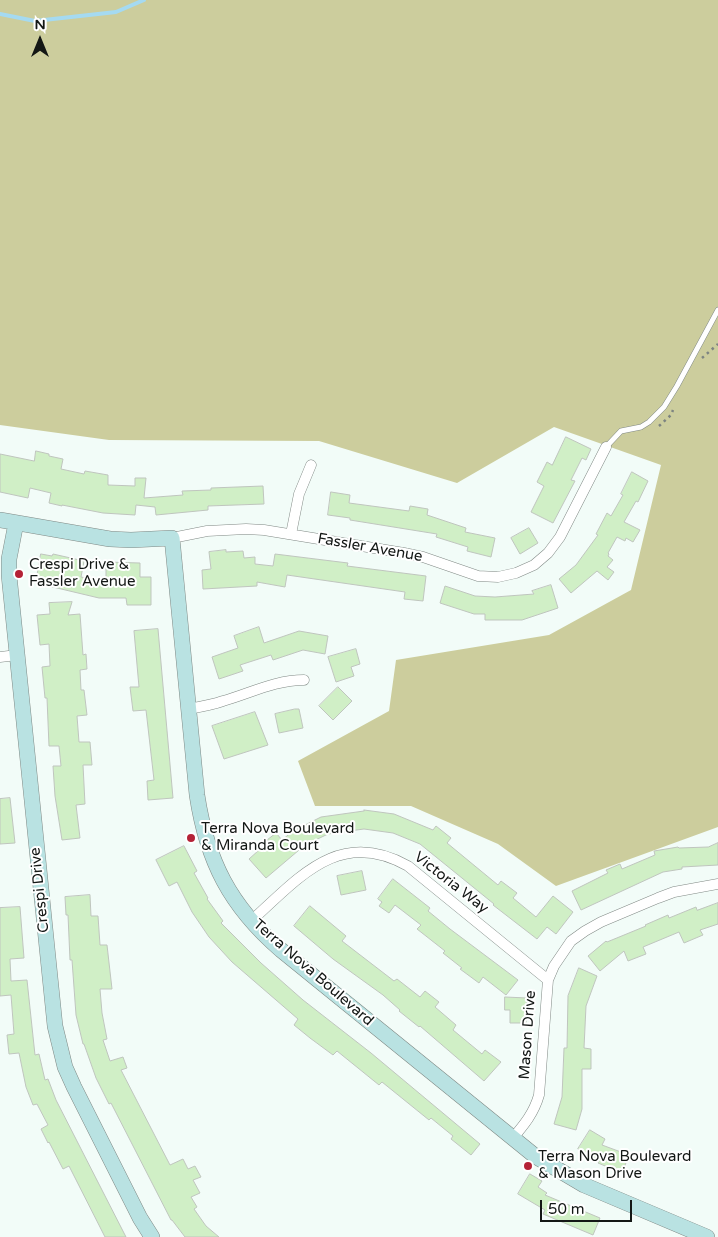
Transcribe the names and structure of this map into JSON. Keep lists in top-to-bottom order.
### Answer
{
  "streets": {
    "street": [
      "Fassler Avenue",
      "Victoria Way",
      "Crespi Drive",
      "Terra Nova Boulevard",
      "Mason Drive"
    ]
  },
  "crossings": [
    ["Fassler Avenue", "Crespi Drive"],
    ["Fassler Avenue", "Terra Nova Boulevard"],
    ["Victoria Way", "Terra Nova Boulevard"],
    ["Victoria Way", "Mason Drive"],
    ["Terra Nova Boulevard", "Mason Drive"]
  ],
  "places": ["Crespi Drive & Fassler Avenue", "Terra Nova Boulevard & Miranda Court", "Terra Nova Boulevard & Mason Drive"],
  "scale_bar": "50 m",
  "north": "top"
}
